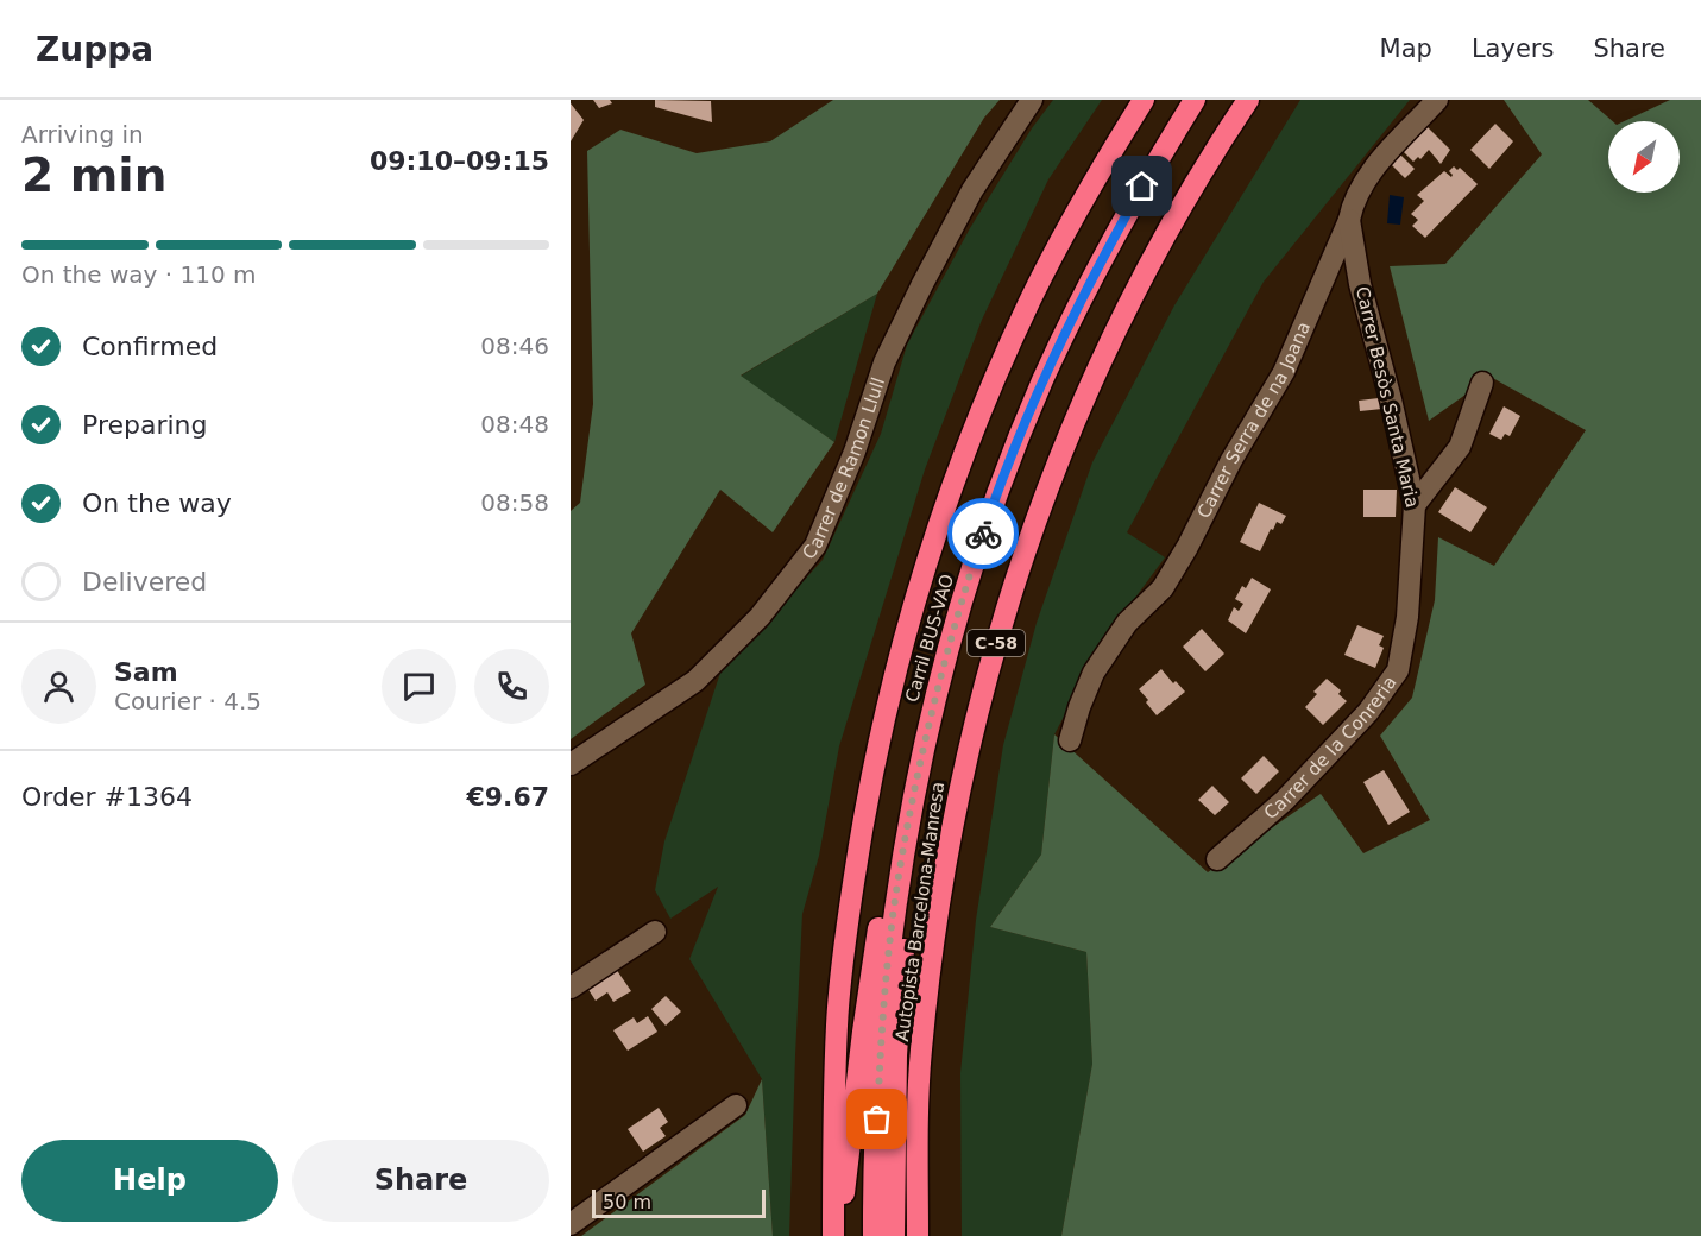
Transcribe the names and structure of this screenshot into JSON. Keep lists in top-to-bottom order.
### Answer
{
  "streets": {
    "highway": ["Carril BUS-VAO", "C-58", "Autopista Barcelona-Manresa"],
    "street": [
      "Carrer Besòs Santa Maria",
      "Carrer Serra de na Joana",
      "Carrer de Ramon Llull",
      "Carrer de la Conreria"
    ]
  },
  "crossings": [
    ["Carrer Besòs Santa Maria", "Carrer Serra de na Joana"],
    ["Carrer Besòs Santa Maria", "Carrer de la Conreria"]
  ],
  "scale_bar": "50 m",
  "north": "bottom left",
  "page": {
    "header": "Zuppa",
    "nav": ["Map", "Layers", "Share"],
    "heading": ["2 min", "Arriving in", "09:10–09:15"],
    "panel": [
      "Sam",
      "Courier · 4.5",
      "Order #1364",
      "€9.67"
    ],
    "bar": "On the way · 110 m",
    "list": [
      ["Confirmed", "08:46"],
      ["Preparing", "08:48"],
      ["On the way", "08:58"],
      "Delivered"
    ],
    "buttons": ["Help", "Share"],
    "scale": "50 m"
  }
}
